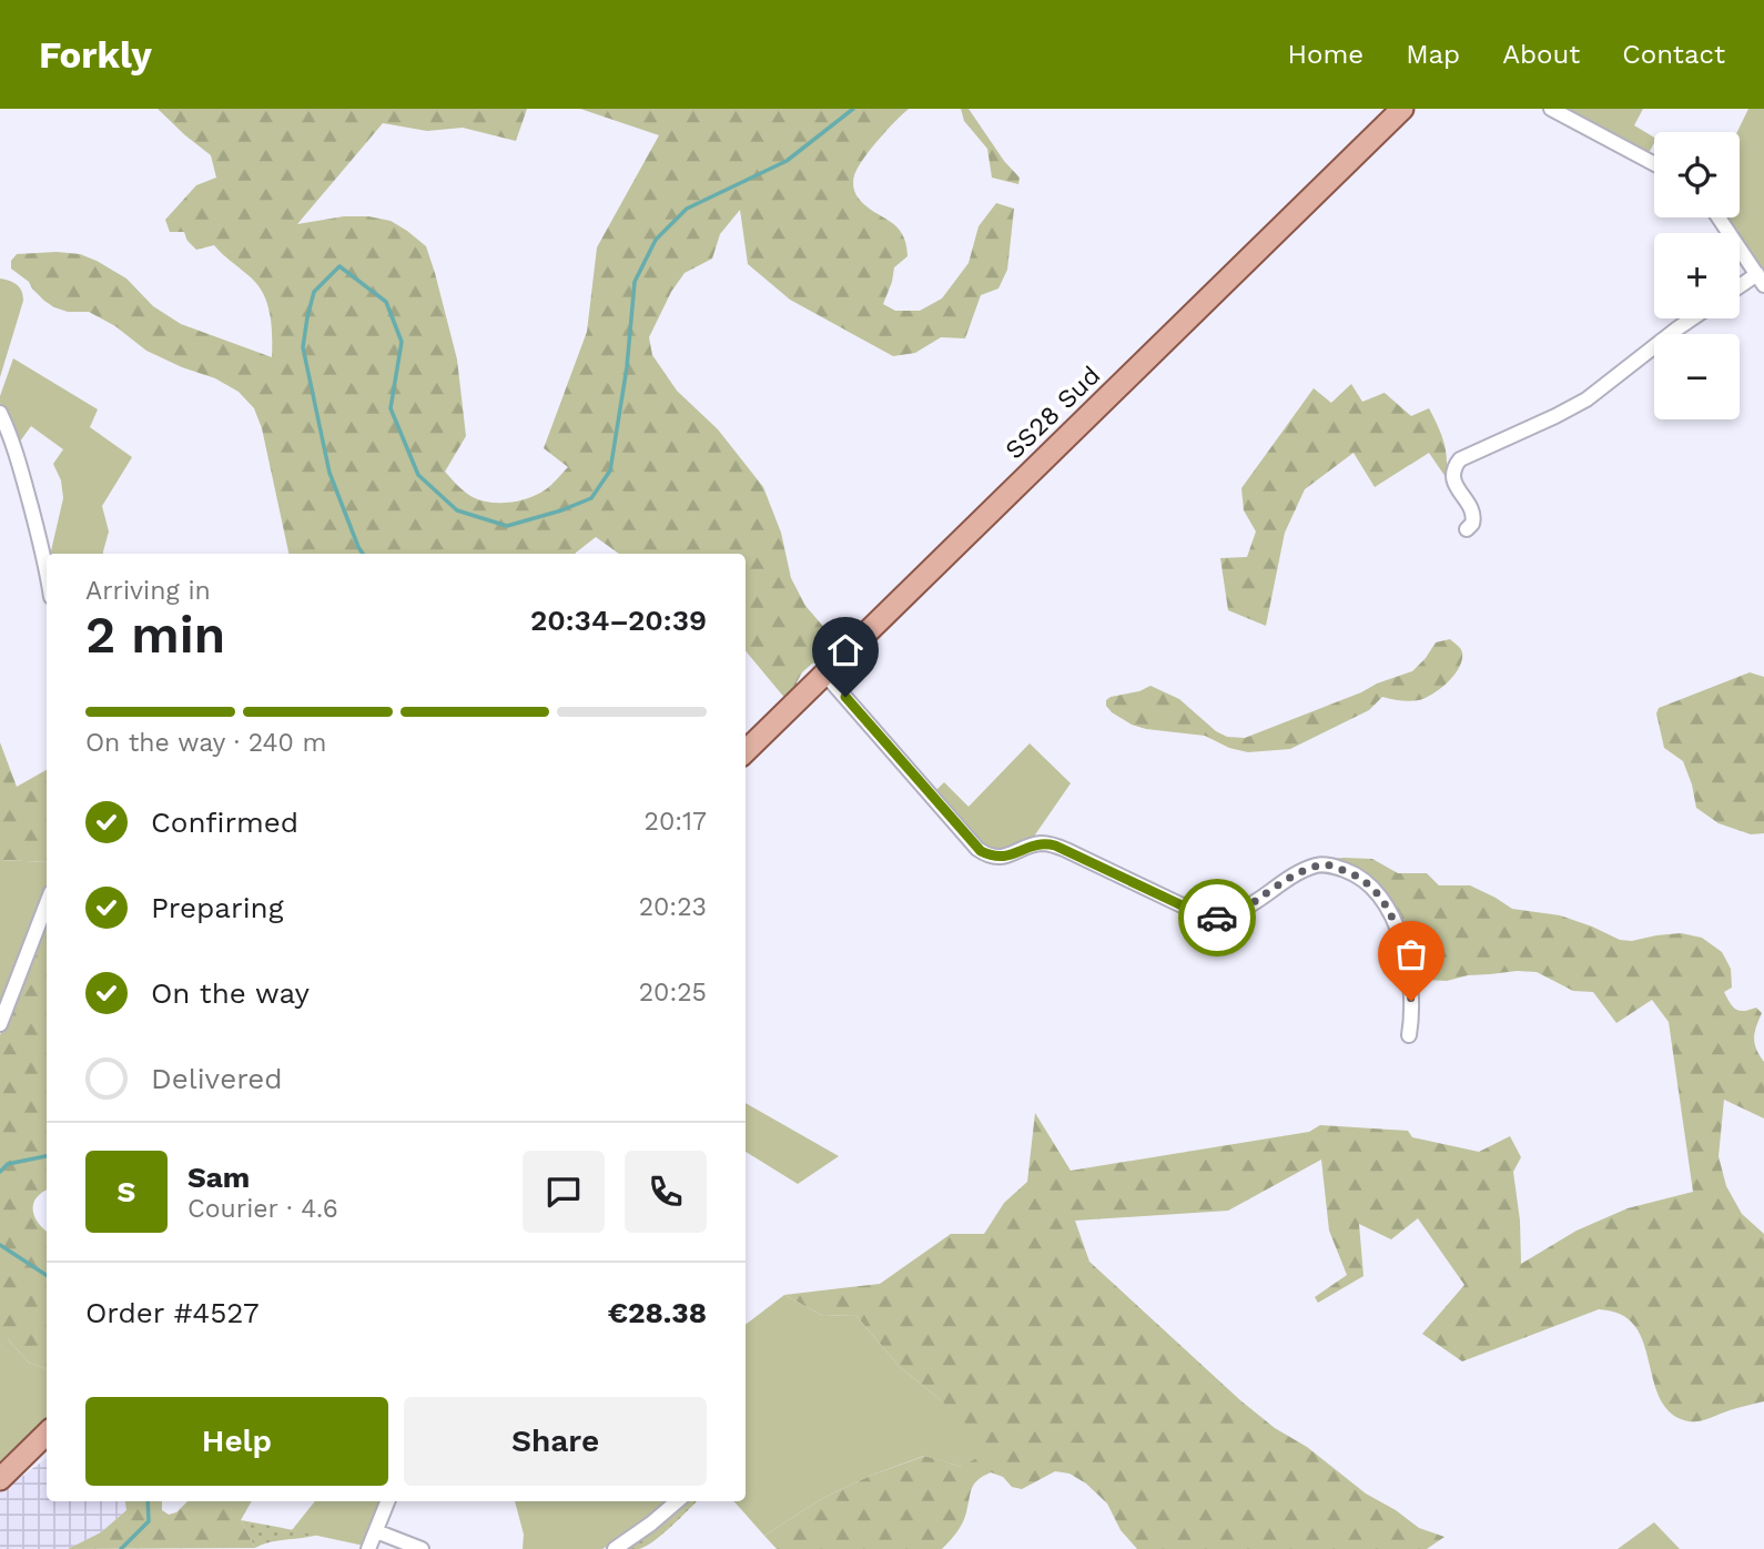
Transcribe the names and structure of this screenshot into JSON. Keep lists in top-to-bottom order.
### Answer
{
  "streets": {
    "main road": ["SS28 Sud"]
  },
  "page": {
    "header": "Forkly",
    "nav": [
      "Home",
      "Map",
      "About",
      "Contact"
    ],
    "map_buttons": ["+", "−"],
    "heading": ["2 min", "Arriving in", "20:34–20:39"],
    "panel": [
      "Sam",
      "Courier · 4.6",
      "Order #4527",
      "€28.38"
    ],
    "bar": "On the way · 240 m",
    "list": [
      ["Confirmed", "20:17"],
      ["Preparing", "20:23"],
      ["On the way", "20:25"],
      "Delivered"
    ],
    "round": "S",
    "buttons": ["Help", "Share"]
  }
}
